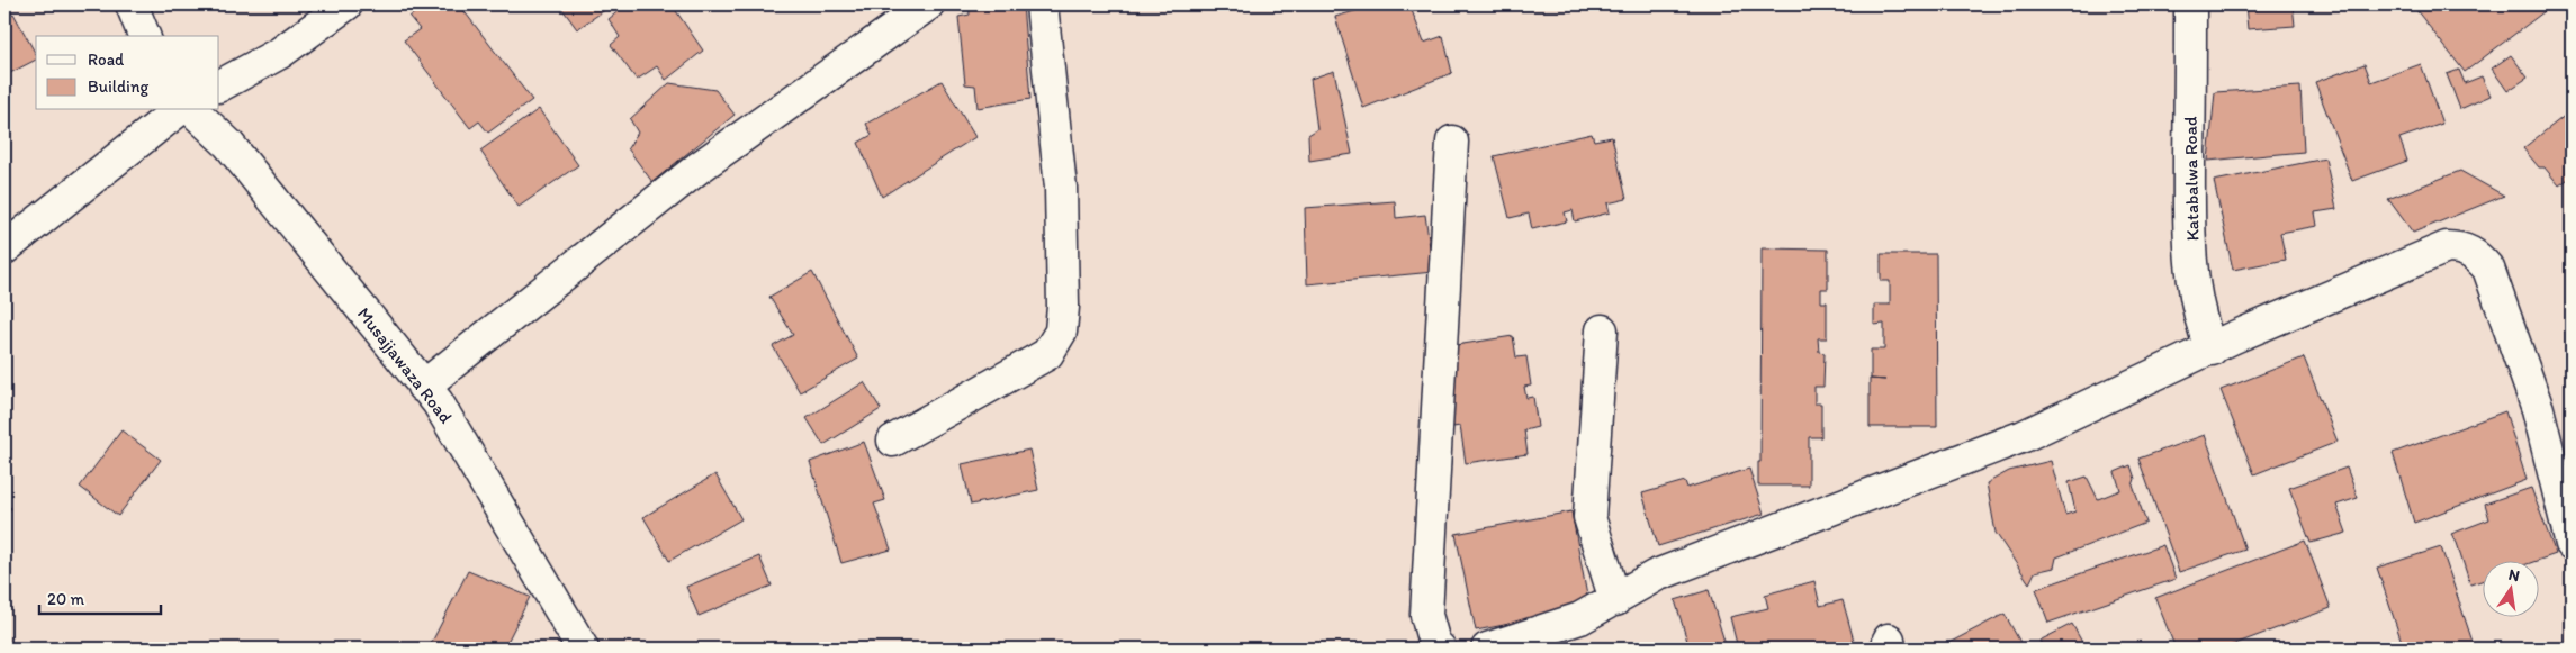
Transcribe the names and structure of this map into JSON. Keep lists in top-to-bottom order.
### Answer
{
  "streets": {
    "street": ["Katabalwa Road", "Musajjawaza Road"]
  },
  "legend": ["Road", "Building"],
  "scale_bar": "20 m",
  "north": "top"
}
